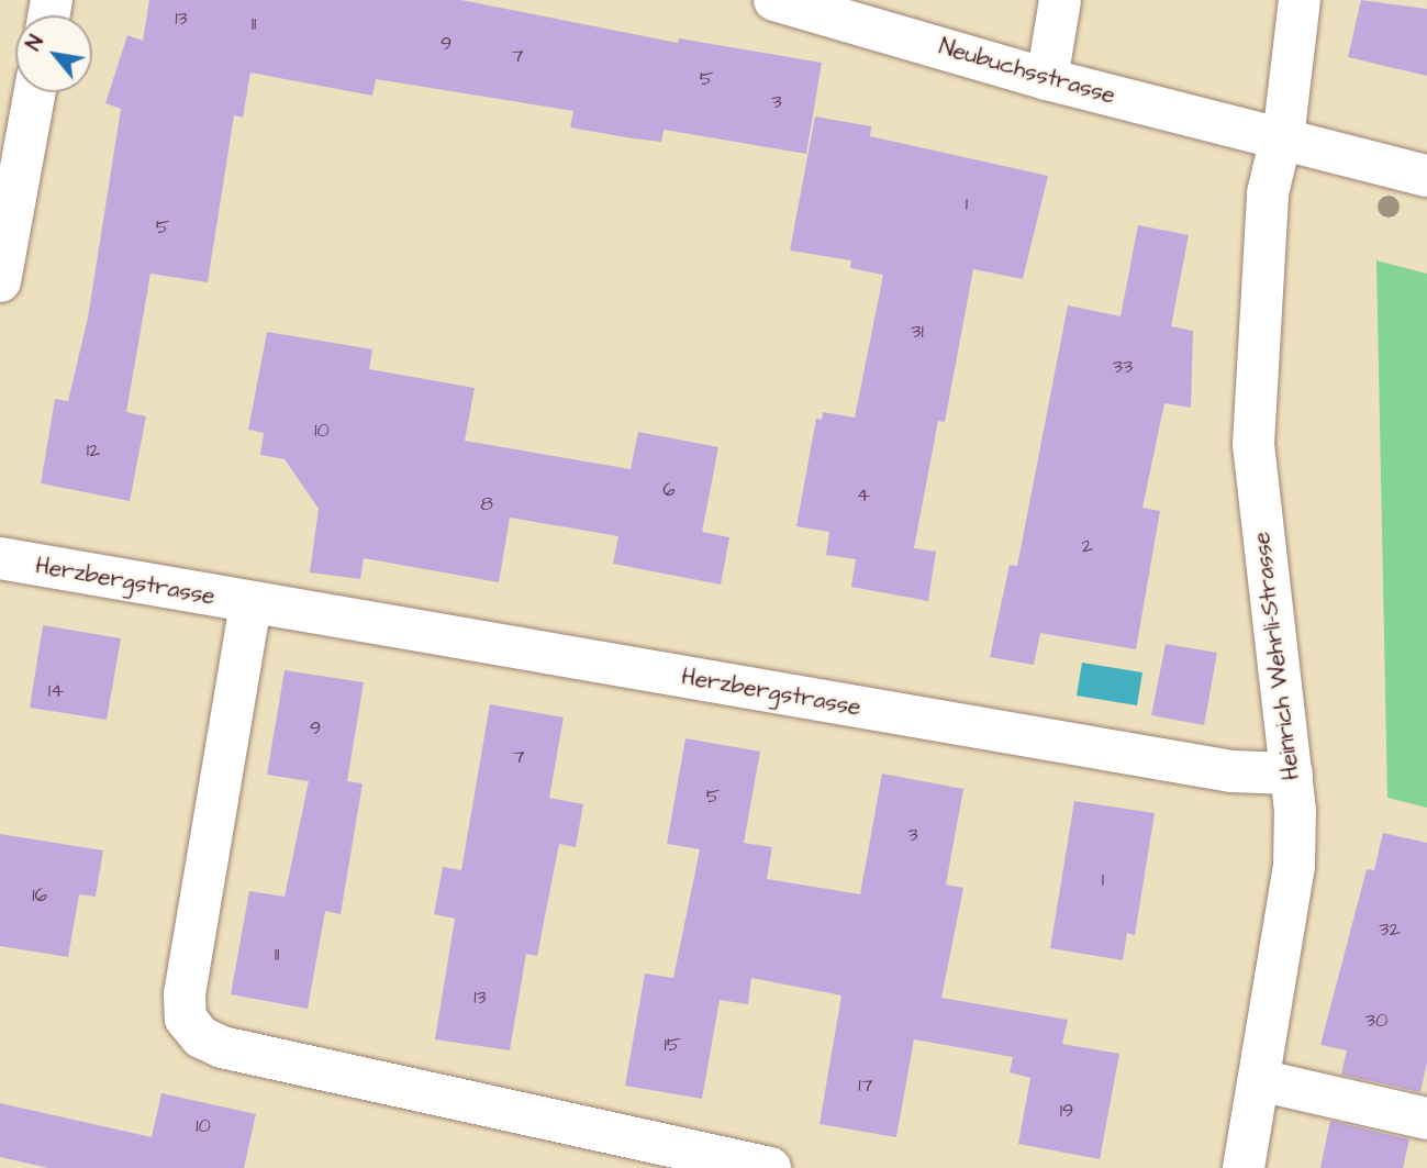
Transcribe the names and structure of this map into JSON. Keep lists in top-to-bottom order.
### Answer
{
  "streets": {
    "street": ["Neubuchsstrasse", "Herzbergstrasse", "Heinrich Wehrli-Strasse"]
  },
  "crossings": [
    ["Neubuchsstrasse", "Heinrich Wehrli-Strasse"],
    ["Herzbergstrasse", "Heinrich Wehrli-Strasse"]
  ],
  "house_numbers": [
    "13",
    "11",
    "9",
    "7",
    "5",
    "3",
    "1",
    "5",
    "31",
    "33",
    "10",
    "12",
    "6",
    "4",
    "8",
    "2",
    "14",
    "9",
    "7",
    "5",
    "3",
    "1",
    "16",
    "32",
    "11",
    "13",
    "30",
    "15",
    "17",
    "19",
    "10"
  ],
  "north": "top left"
}
